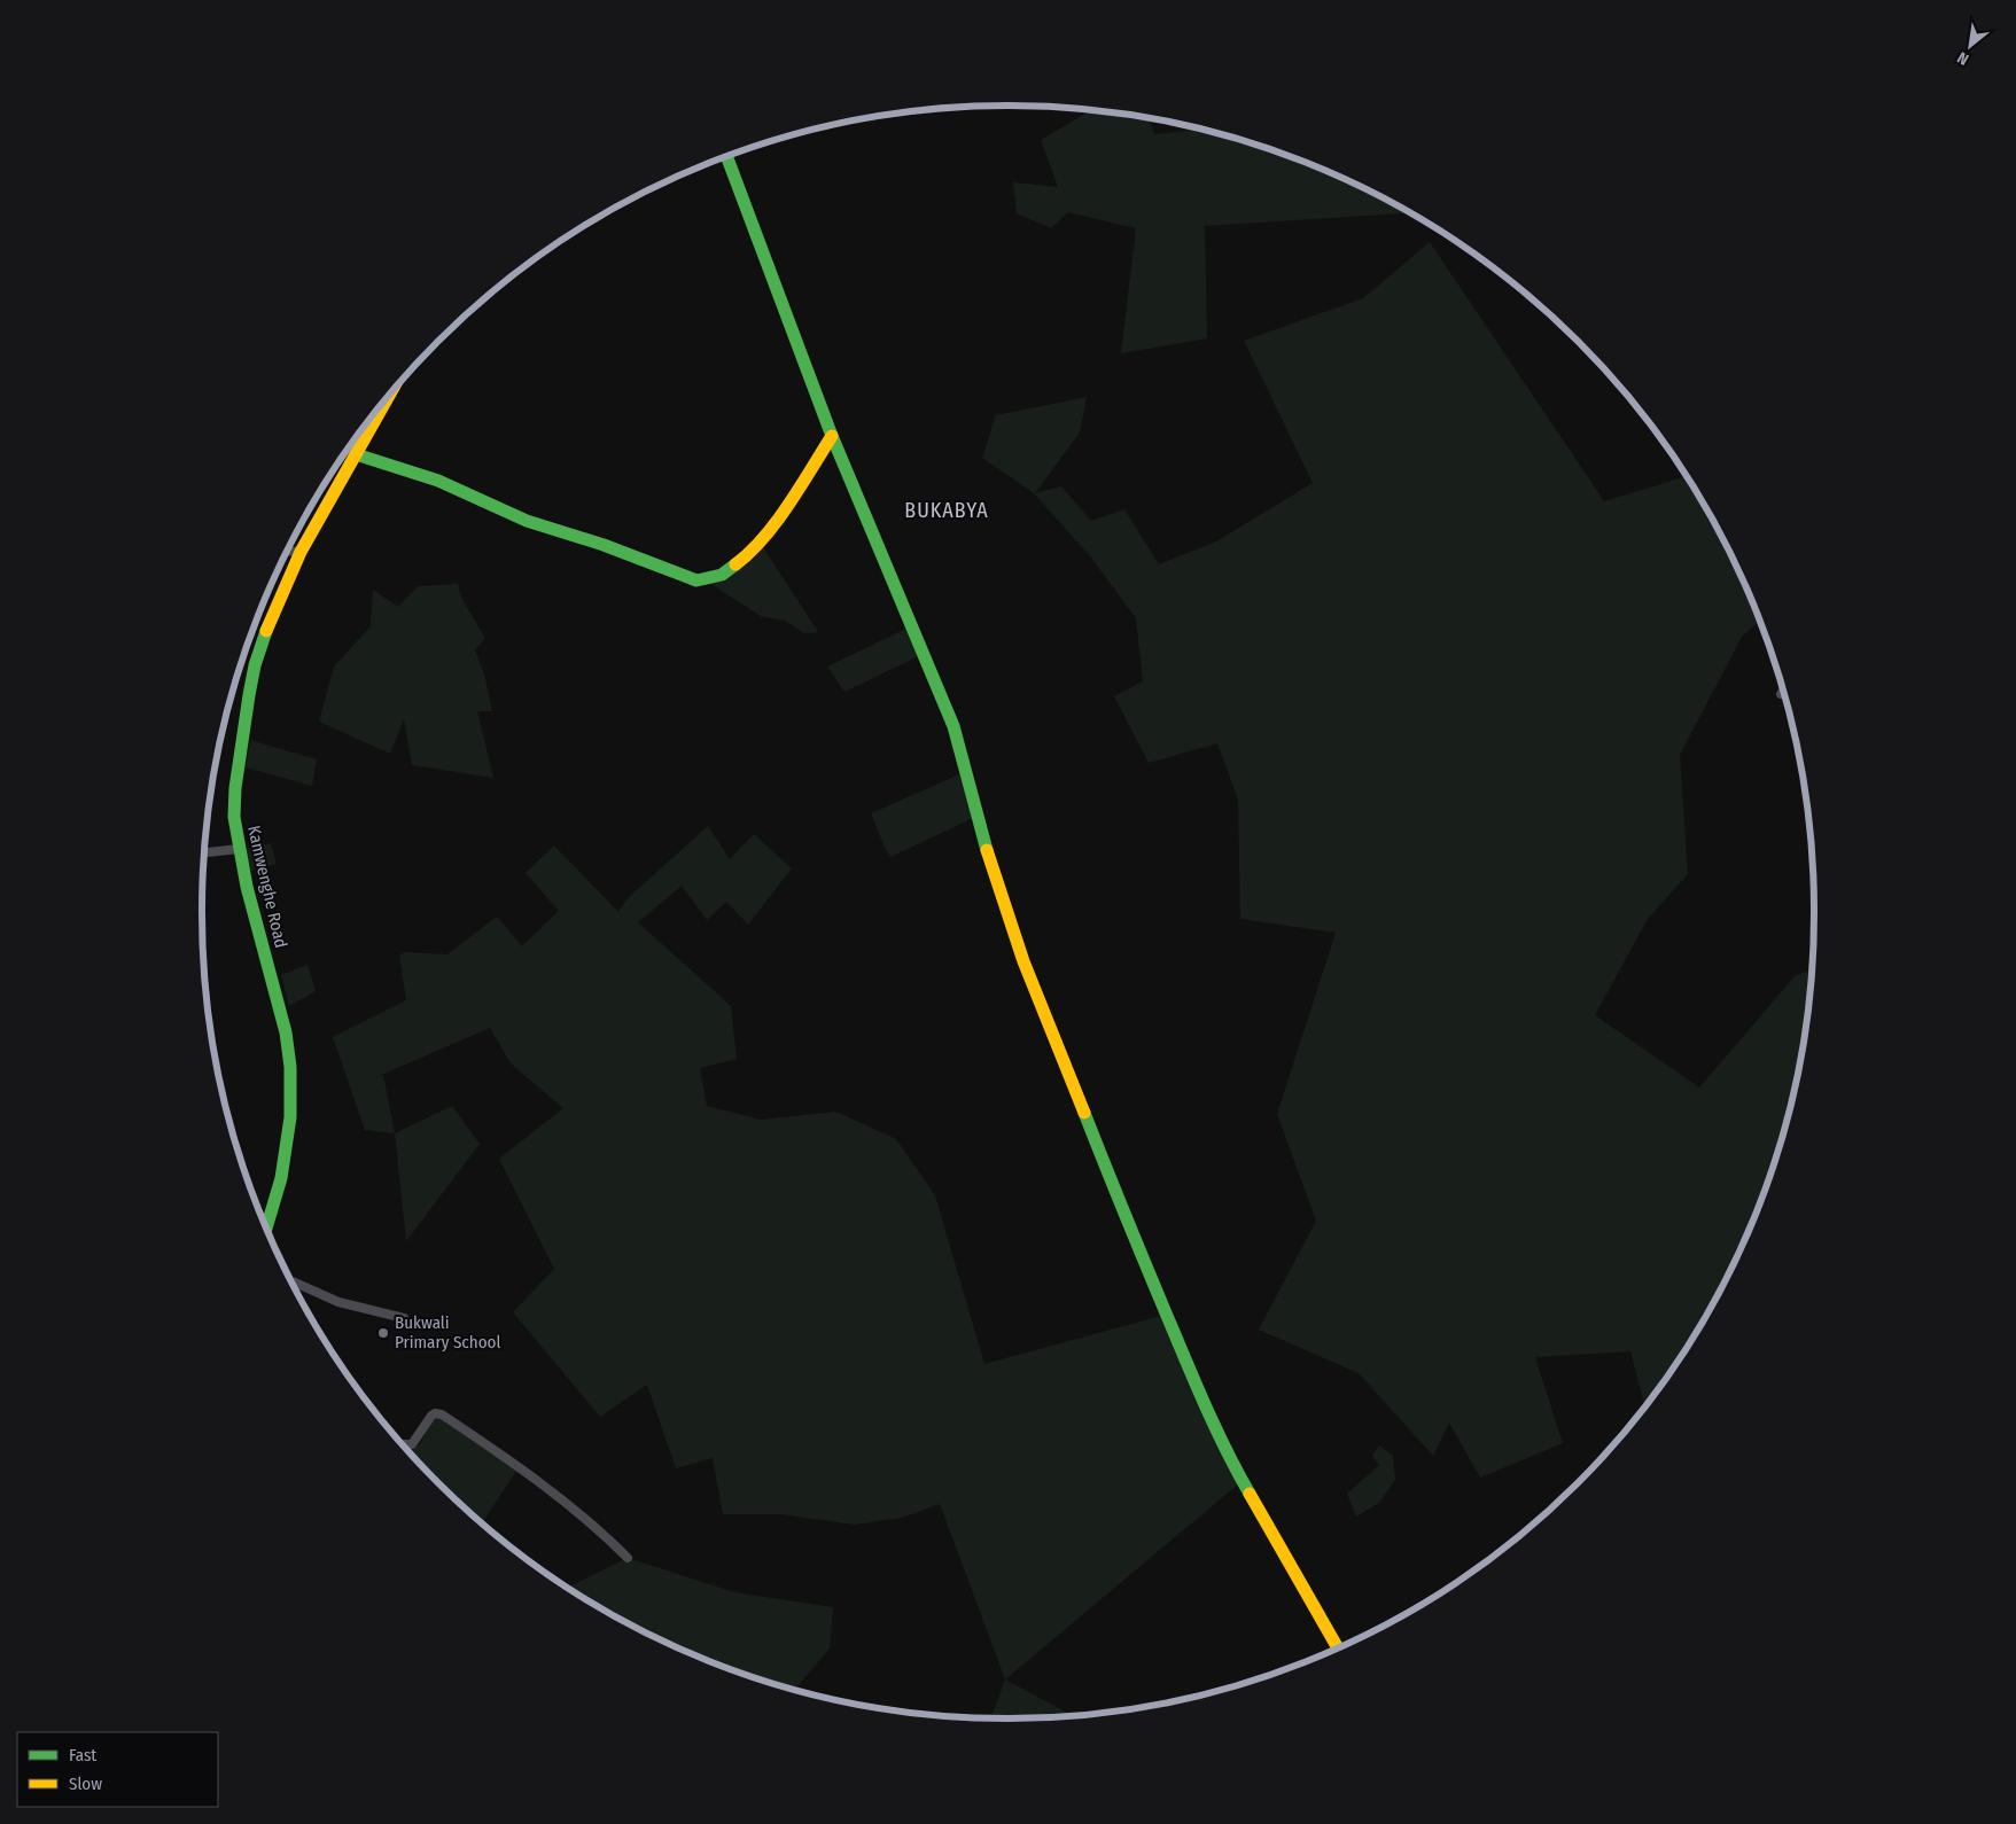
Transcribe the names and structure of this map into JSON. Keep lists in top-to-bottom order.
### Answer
{
  "streets": {
    "street": ["Kamwenghe Road"]
  },
  "districts": ["BUKABYA"],
  "places": ["Bukwali Primary School"],
  "legend": ["Fast", "Slow"],
  "north": "bottom left"
}
